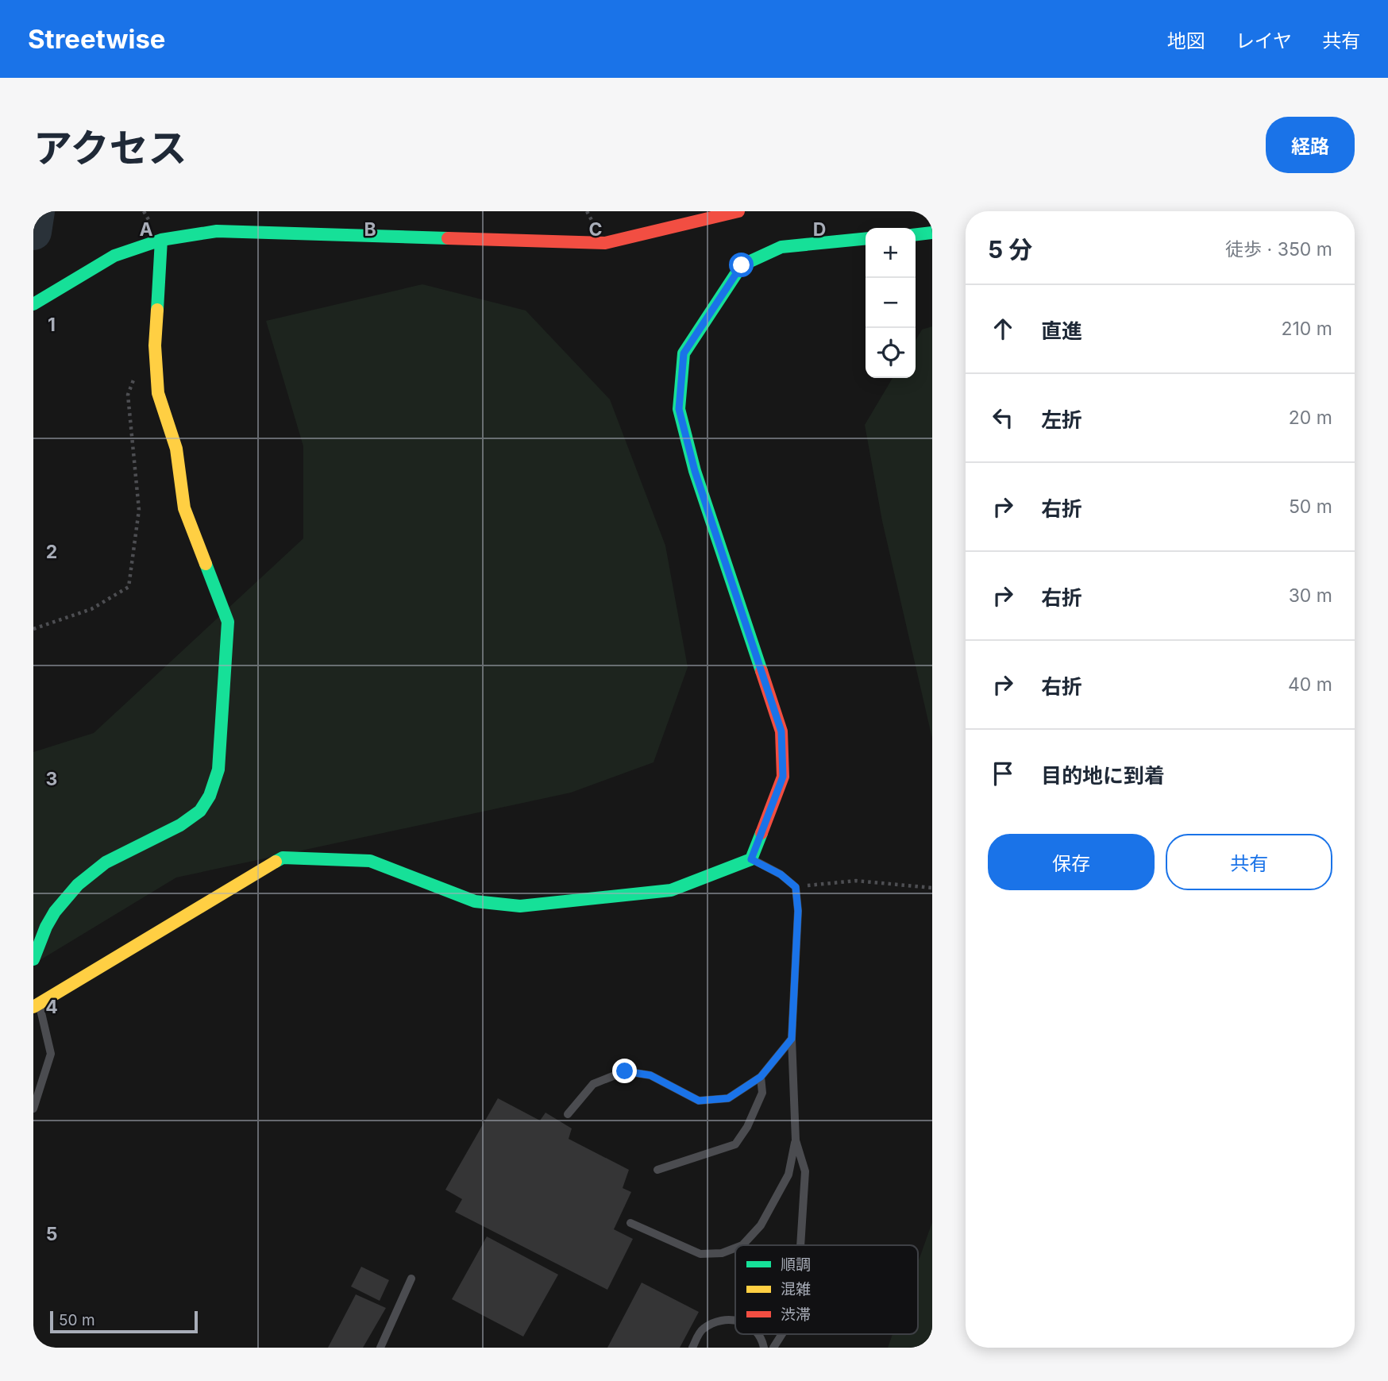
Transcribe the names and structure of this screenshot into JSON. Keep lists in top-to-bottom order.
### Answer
{
  "legend": ["順調", "混雑", "渋滞"],
  "scale_bar": "50 m",
  "page": {
    "header": "Streetwise",
    "nav": ["地図", "レイヤ", "共有"],
    "title": "アクセス",
    "buttons": [
      "経路",
      ["保存", "共有"]
    ],
    "heading": ["5 分", "徒歩 · 350 m"],
    "map_buttons": ["+", "−"],
    "list": [
      ["直進", "210 m"],
      ["左折", "20 m"],
      ["右折", "50 m"],
      ["右折", "30 m"],
      ["右折", "40 m"],
      "目的地に到着"
    ],
    "scale": "50 m"
  },
  "grid": {
    "columns": [
      "A",
      "B",
      "C",
      "D"
    ],
    "rows": [
      "1",
      "2",
      "3",
      "4",
      "5"
    ]
  }
}
